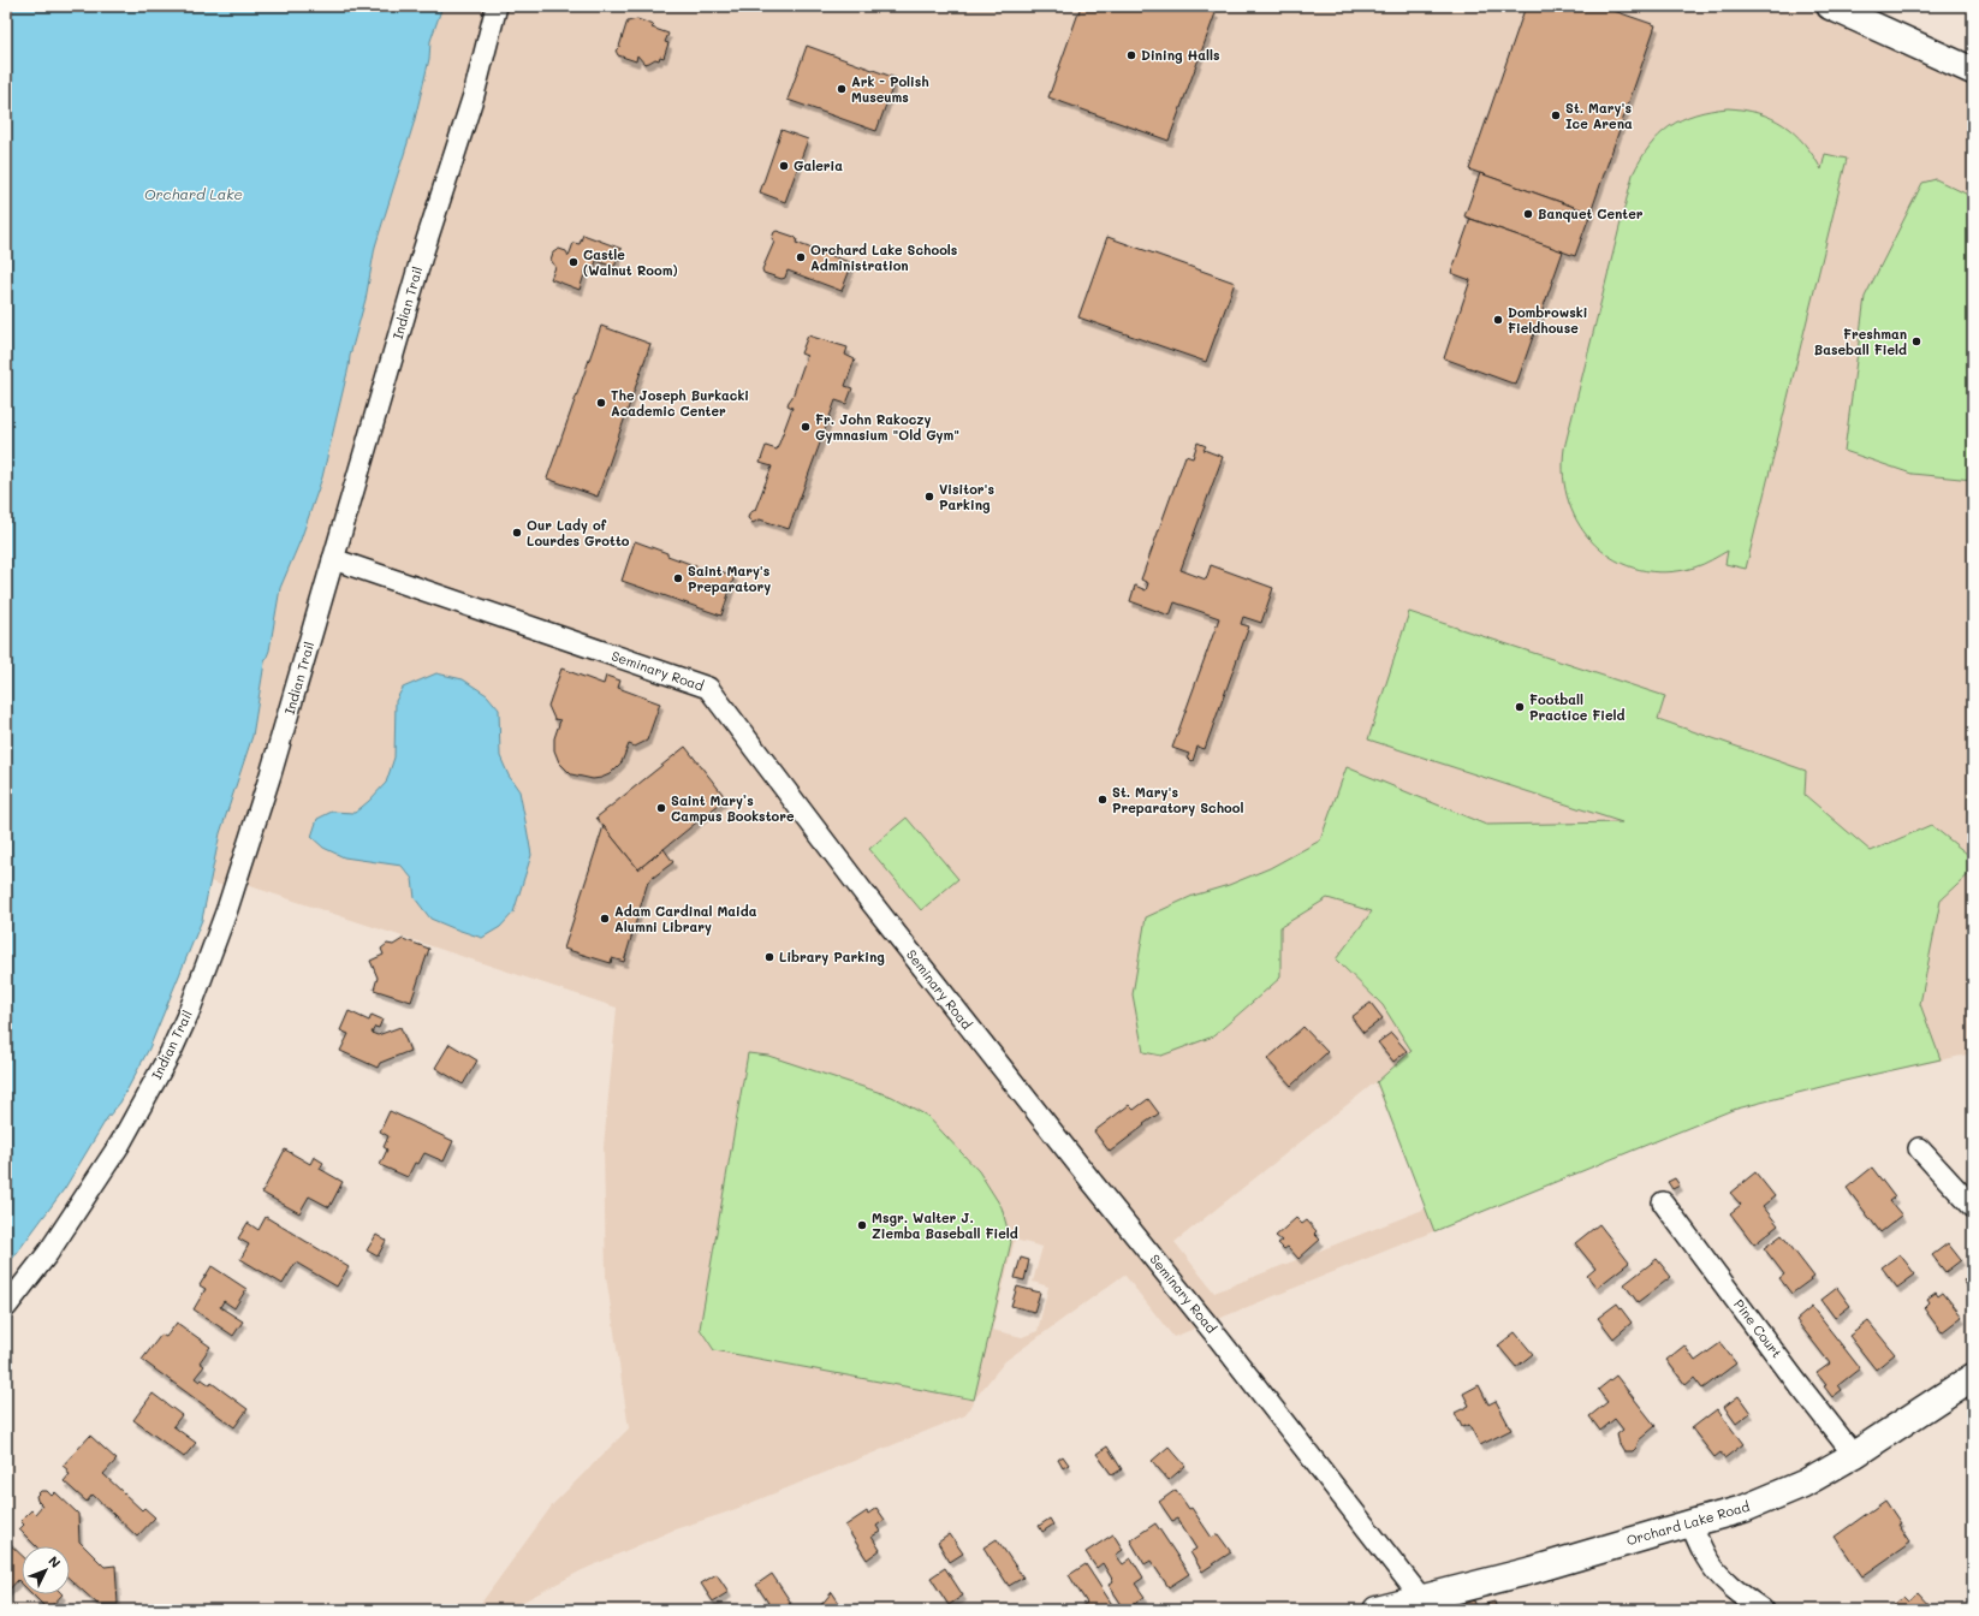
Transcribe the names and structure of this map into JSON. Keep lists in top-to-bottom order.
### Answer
{
  "streets": {
    "main road": ["Orchard Lake Road"],
    "street": ["Indian Trail", "Seminary Road", "Pine Court"]
  },
  "crossings": [
    ["Indian Trail", "Seminary Road"],
    ["Seminary Road", "Orchard Lake Road"],
    ["Pine Court", "Orchard Lake Road"]
  ],
  "water": ["Orchard Lake"],
  "places": [
    "Dining Halls",
    "Ark - Polish Museums",
    "St. Mary's Ice Arena",
    "Galeria",
    "Banquet Center",
    "Orchard Lake Schools Administration",
    "Castle (Walnut Room)",
    "Dombrowski Fieldhouse",
    "Freshman Baseball Field",
    "The Joseph Burkacki Academic Center",
    "Fr. John Rakoczy Gymnasium \"Old Gym\"",
    "Visitor's Parking",
    "Our Lady of Lourdes Grotto",
    "Saint Mary's Preparatory",
    "Football Practice Field",
    "St. Mary's Preparatory School",
    "Saint Mary’s Campus Bookstore",
    "Adam Cardinal Maida Alumni Library",
    "Library Parking",
    "Msgr. Walter J. Ziemba Baseball Field"
  ],
  "north": "top right"
}
